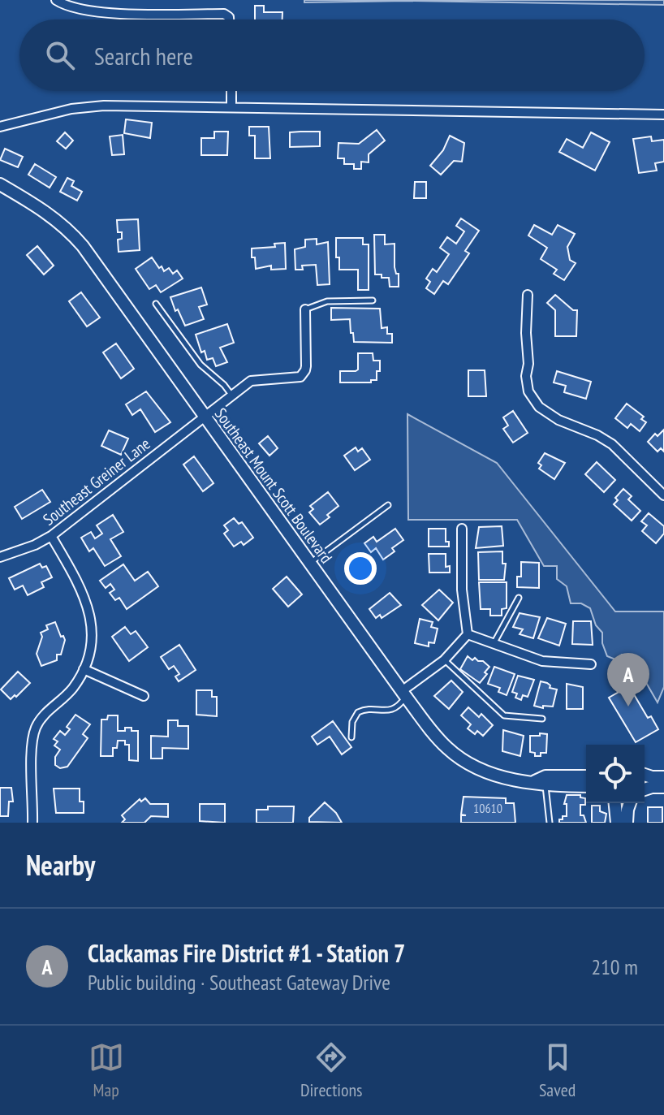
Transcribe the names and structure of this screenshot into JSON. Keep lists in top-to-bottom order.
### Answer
{
  "streets": {
    "main road": ["Southeast Mount Scott Boulevard"],
    "street": ["Southeast Greiner Lane"]
  },
  "crossings": [
    ["Southeast Greiner Lane", "Southeast Mount Scott Boulevard"]
  ],
  "house_numbers": ["10610"],
  "page": {
    "search": "Search here",
    "pins": "A",
    "heading": "Nearby",
    "list": [
      {
        "mark": "A",
        "name": "Clackamas Fire District #1 - Station 7",
        "note": "Public building · Southeast Gateway Drive",
        "value": "210 m"
      }
    ],
    "nav": ["Map", "Directions", "Saved"]
  }
}
